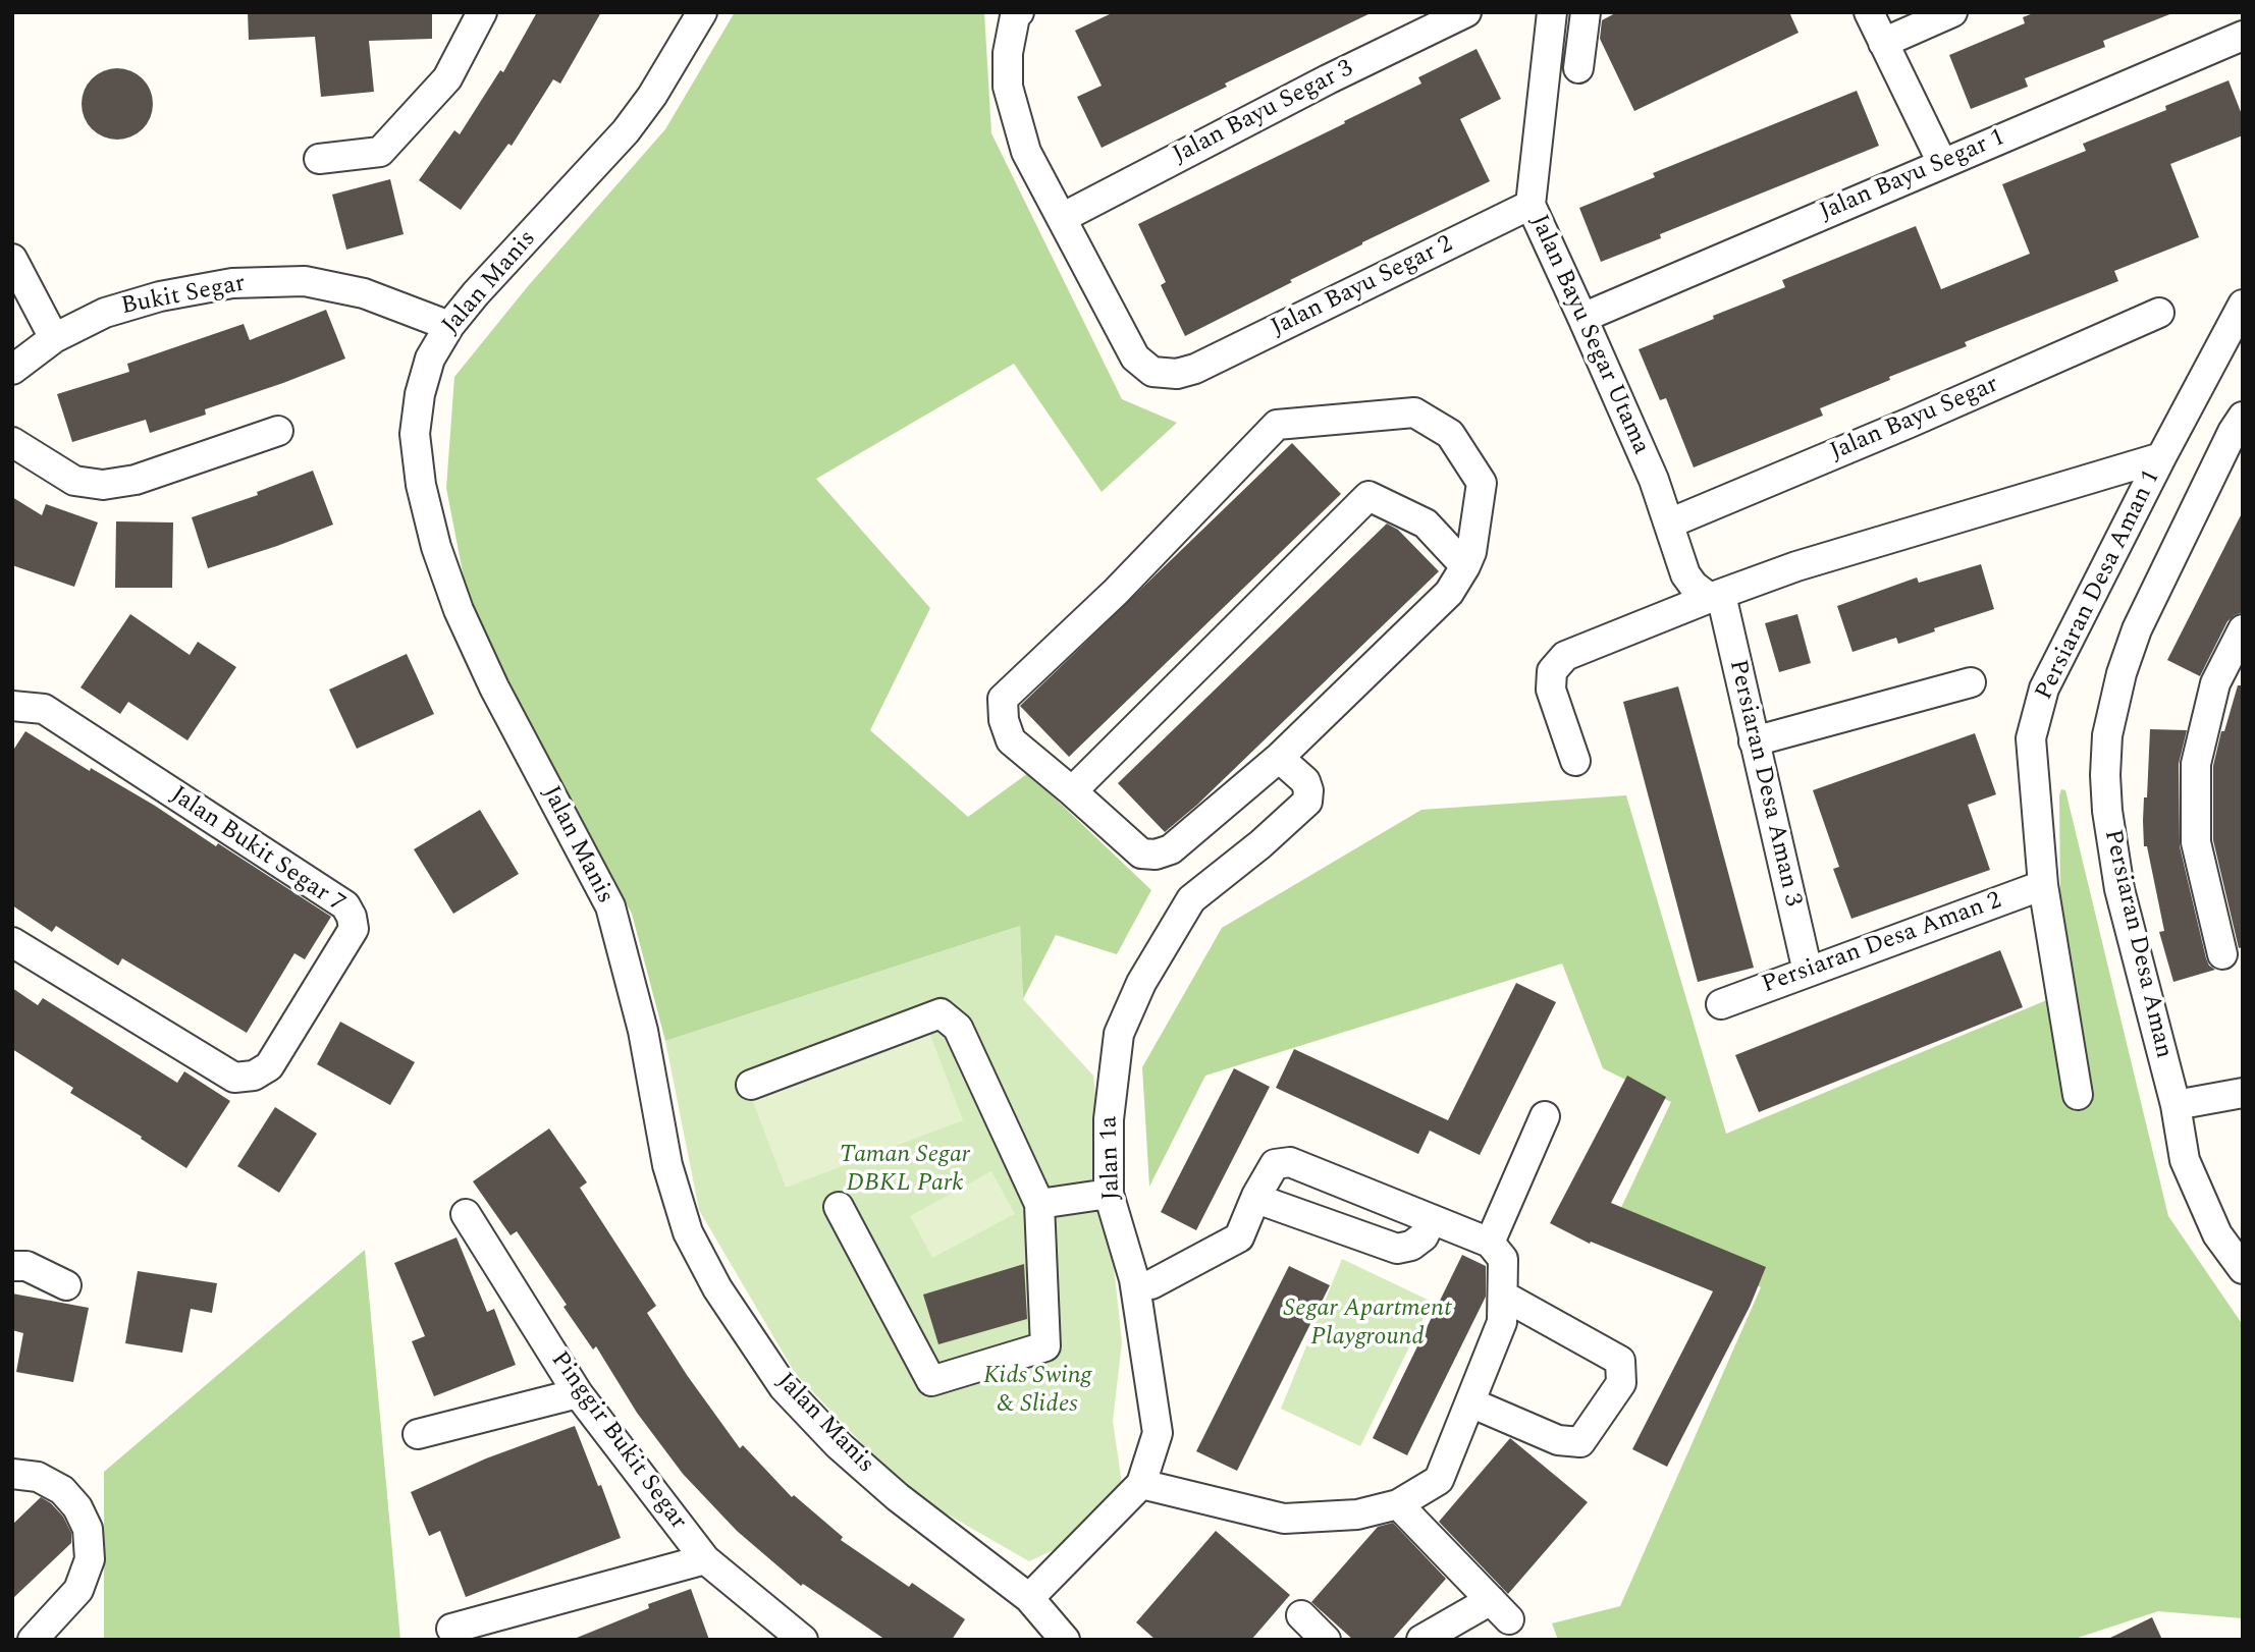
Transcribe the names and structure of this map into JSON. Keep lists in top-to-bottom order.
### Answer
{
  "streets": {
    "street": [
      "Jalan Bayu Segar 3",
      "Jalan Bayu Segar 1",
      "Jalan Manis",
      "Jalan Bayu Segar 2",
      "Bukit Segar",
      "Jalan Bayu Segar Utama",
      "Jalan Bayu Segar",
      "Persiaran Desa Aman 1",
      "Persiaran Desa Aman 3",
      "Jalan Bukit Segar 7",
      "Persiaran Desa Aman 2",
      "Persiaran Desa Aman",
      "Jalan 1a",
      "Pinggir Bukit Segar"
    ]
  },
  "crossings": [
    ["Jalan Bayu Segar 3", "Jalan Bayu Segar 2"],
    ["Jalan Bayu Segar 1", "Jalan Bayu Segar Utama"],
    ["Jalan Manis", "Bukit Segar"],
    ["Jalan Manis", "Jalan 1a"],
    ["Jalan Bayu Segar 2", "Jalan Bayu Segar Utama"],
    ["Jalan Bayu Segar Utama", "Jalan Bayu Segar"],
    ["Jalan Bayu Segar Utama", "Persiaran Desa Aman 3"],
    ["Persiaran Desa Aman 1", "Persiaran Desa Aman 2"],
    ["Persiaran Desa Aman 3", "Persiaran Desa Aman 2"]
  ],
  "parks": ["Taman Segar DBKL Park", "Segar Apartment Playground", "Kids Swing & Slides"]
}
